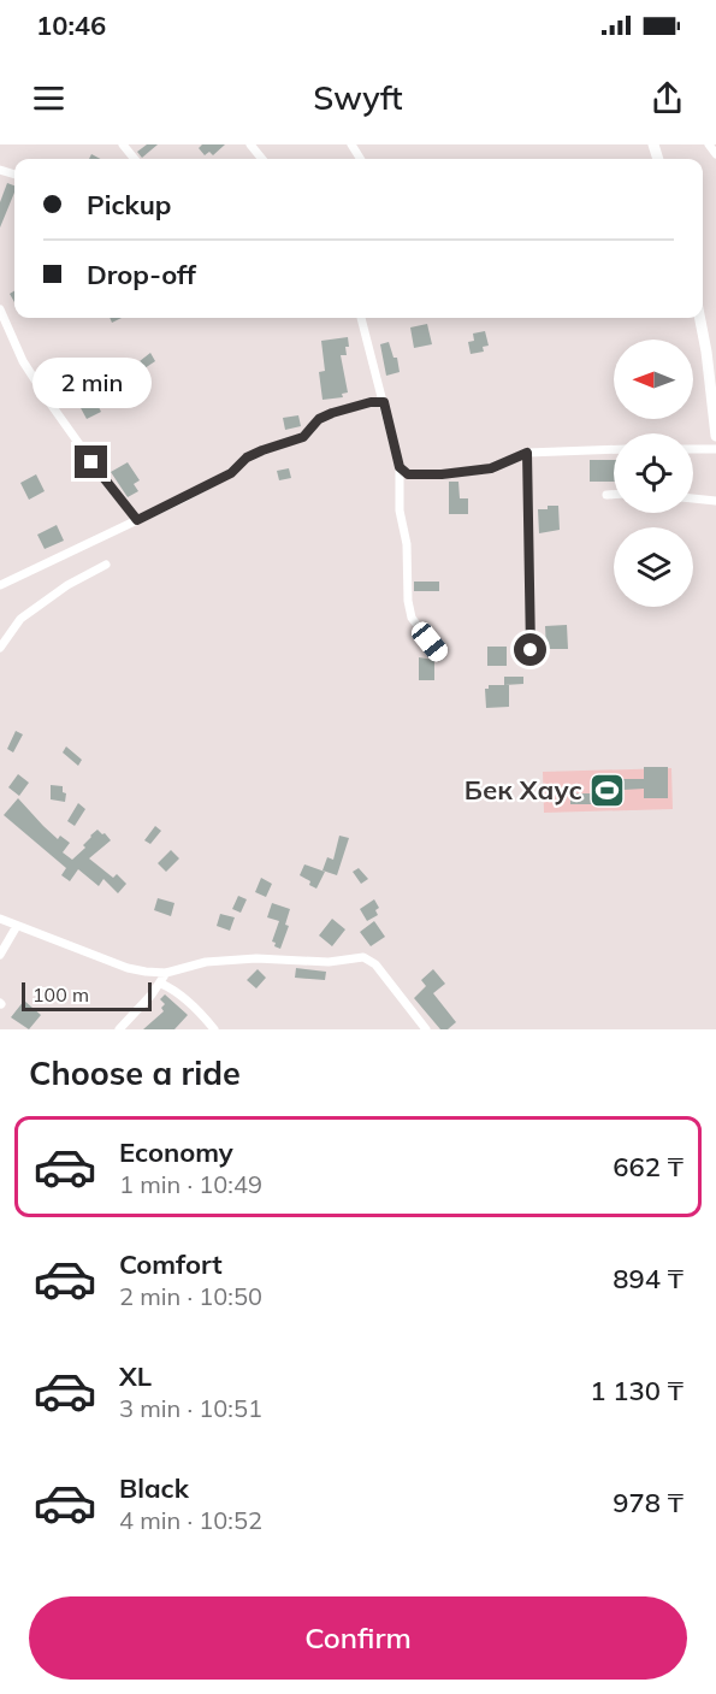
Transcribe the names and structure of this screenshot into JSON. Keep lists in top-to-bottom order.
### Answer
{
  "places": {
    "sports": ["Бек Хаус"]
  },
  "scale_bar": "100 m",
  "north": "left",
  "page": {
    "status": "10:46",
    "header": "Swyft",
    "banner": ["Pickup", "Drop-off"],
    "bubble": "2 min",
    "scale": "100 m",
    "heading": "Choose a ride",
    "list": [
      {
        "name": "Economy",
        "note": "1 min · 10:49",
        "value": "662 ₸"
      },
      {
        "name": "Comfort",
        "note": "2 min · 10:50",
        "value": "894 ₸"
      },
      {
        "name": "XL",
        "note": "3 min · 10:51",
        "value": "1 130 ₸"
      },
      {
        "name": "Black",
        "note": "4 min · 10:52",
        "value": "978 ₸"
      }
    ],
    "buttons": "Confirm"
  }
}
